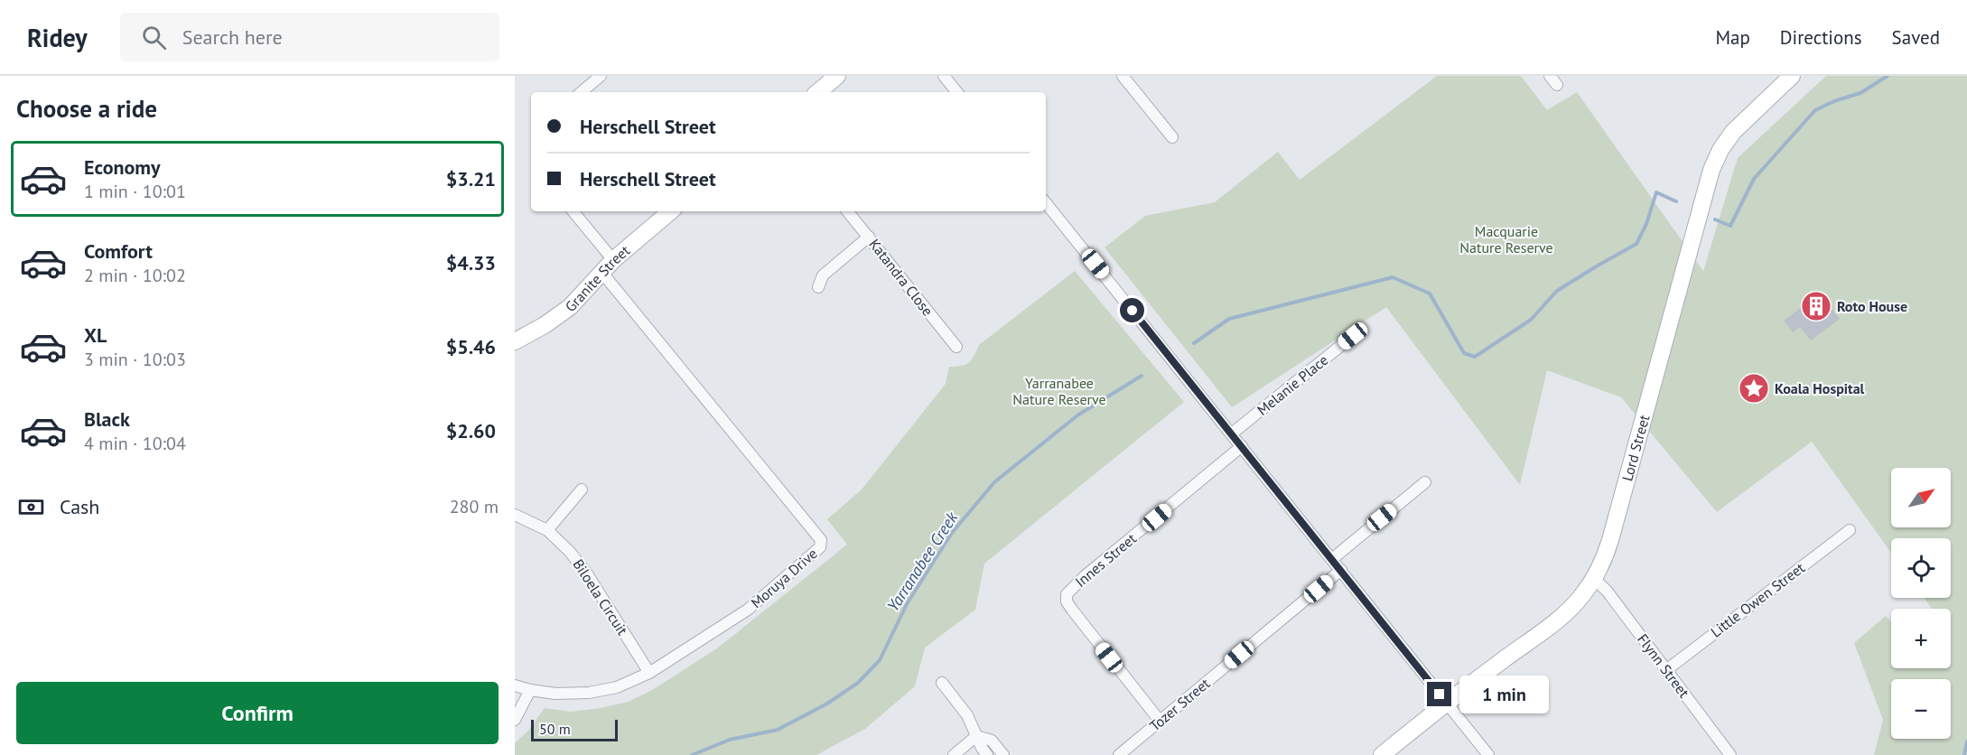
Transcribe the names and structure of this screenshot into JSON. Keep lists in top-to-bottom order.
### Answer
{
  "streets": {
    "main road": ["Granite Street", "Lord Street"],
    "street": [
      "Katandra Close",
      "Melanie Place",
      "Innes Street",
      "Moruya Drive",
      "Biloela Circuit",
      "Little Owen Street",
      "Flynn Street",
      "Tozer Street"
    ]
  },
  "crossings": [
    ["Granite Street", "Moruya Drive"],
    ["Lord Street", "Flynn Street"],
    ["Innes Street", "Tozer Street"],
    ["Moruya Drive", "Biloela Circuit"],
    ["Little Owen Street", "Flynn Street"]
  ],
  "water": ["Yarranabee Creek"],
  "parks": ["Macquarie Nature Reserve", "Yarranabee Nature Reserve"],
  "places": {
    "building": ["Roto House"],
    "place": ["Koala Hospital"]
  },
  "scale_bar": "50 m",
  "north": "top right",
  "page": {
    "header": "Ridey",
    "search": "Search here",
    "nav": ["Map", "Directions", "Saved"],
    "heading": "Choose a ride",
    "banner": ["Herschell Street", "Herschell Street"],
    "list": [
      {
        "name": "Economy",
        "note": "1 min · 10:01",
        "value": "$3.21"
      },
      {
        "name": "Comfort",
        "note": "2 min · 10:02",
        "value": "$4.33"
      },
      {
        "name": "XL",
        "note": "3 min · 10:03",
        "value": "$5.46"
      },
      {
        "name": "Black",
        "note": "4 min · 10:04",
        "value": "$2.60"
      }
    ],
    "map_buttons": ["+", "−"],
    "pay": ["Cash", "280 m"],
    "buttons": "Confirm",
    "bubble": "1 min",
    "scale": "50 m"
  }
}
